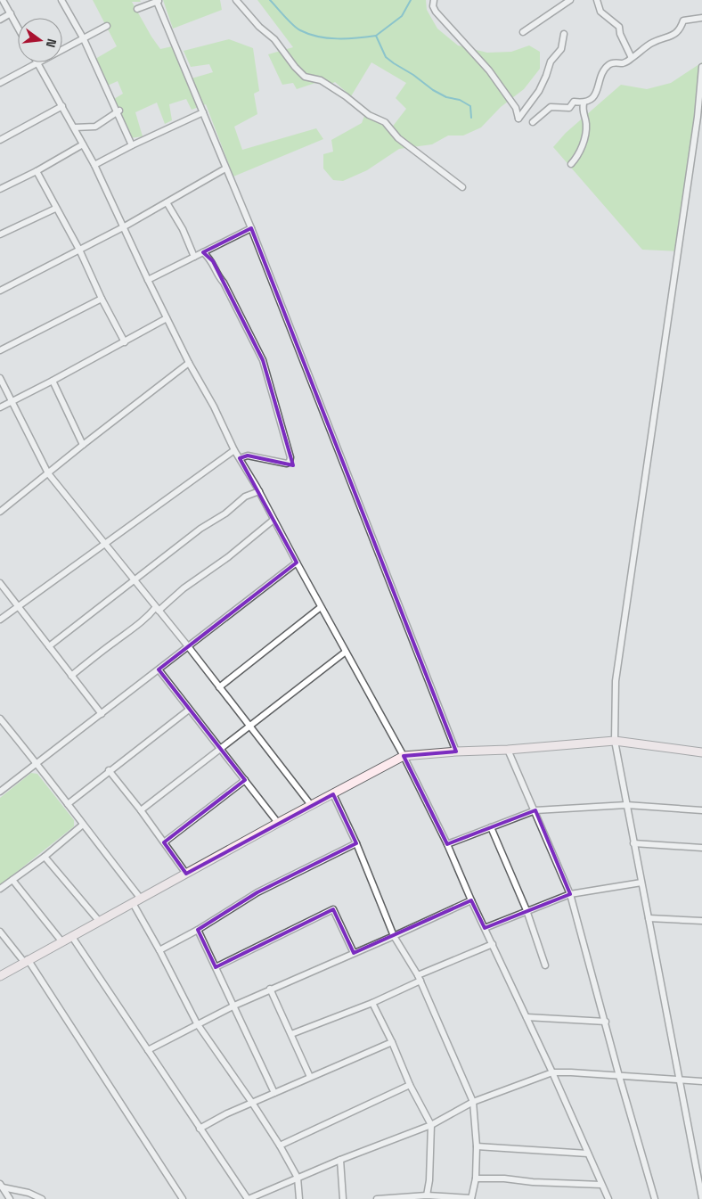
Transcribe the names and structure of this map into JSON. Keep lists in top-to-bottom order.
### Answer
{
  "north": "right"
}
